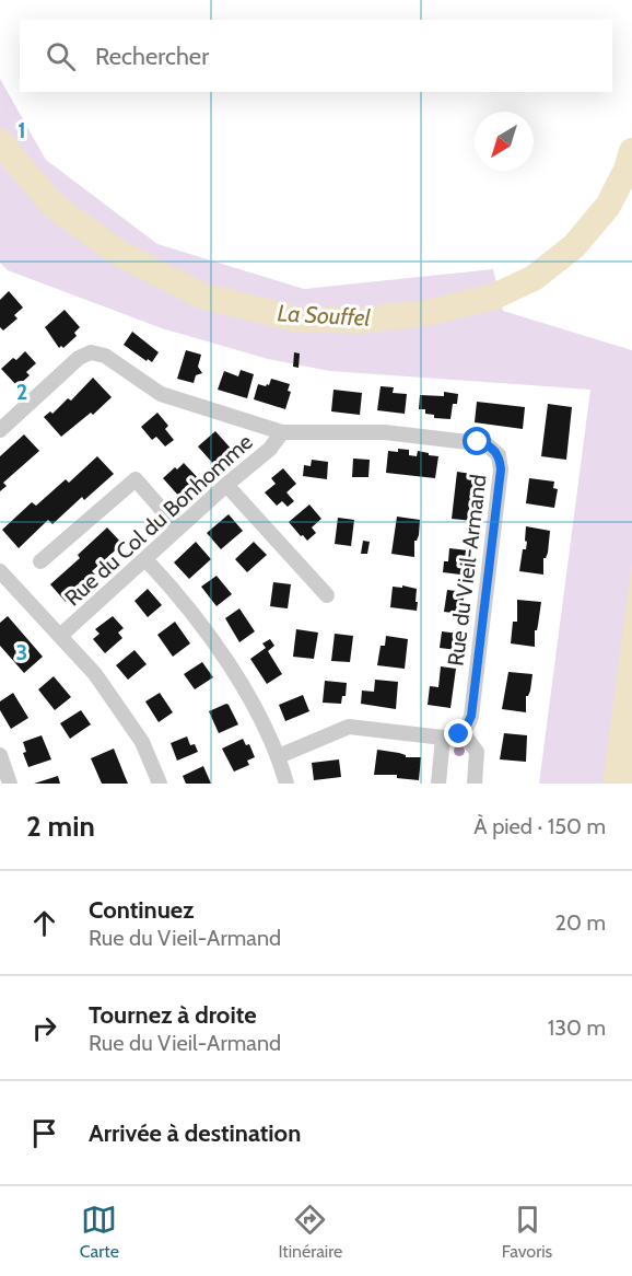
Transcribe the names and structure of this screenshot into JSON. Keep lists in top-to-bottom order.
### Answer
{
  "streets": {
    "street": ["Rue du Col du Bonhomme", "Rue du Vieil-Armand"]
  },
  "crossings": [
    ["Rue du Col du Bonhomme", "Rue du Vieil-Armand"]
  ],
  "water": ["La Souffel"],
  "north": "bottom left",
  "page": {
    "search": "Rechercher",
    "heading": ["2 min", "À pied · 150 m"],
    "list": [
      ["Continuez", "Rue du Vieil-Armand", "20 m"],
      ["Tournez à droite", "Rue du Vieil-Armand", "130 m"],
      "Arrivée à destination"
    ],
    "nav": ["Carte", "Itinéraire", "Favoris"]
  },
  "grid": {
    "rows": ["1", "2", "3"]
  }
}
